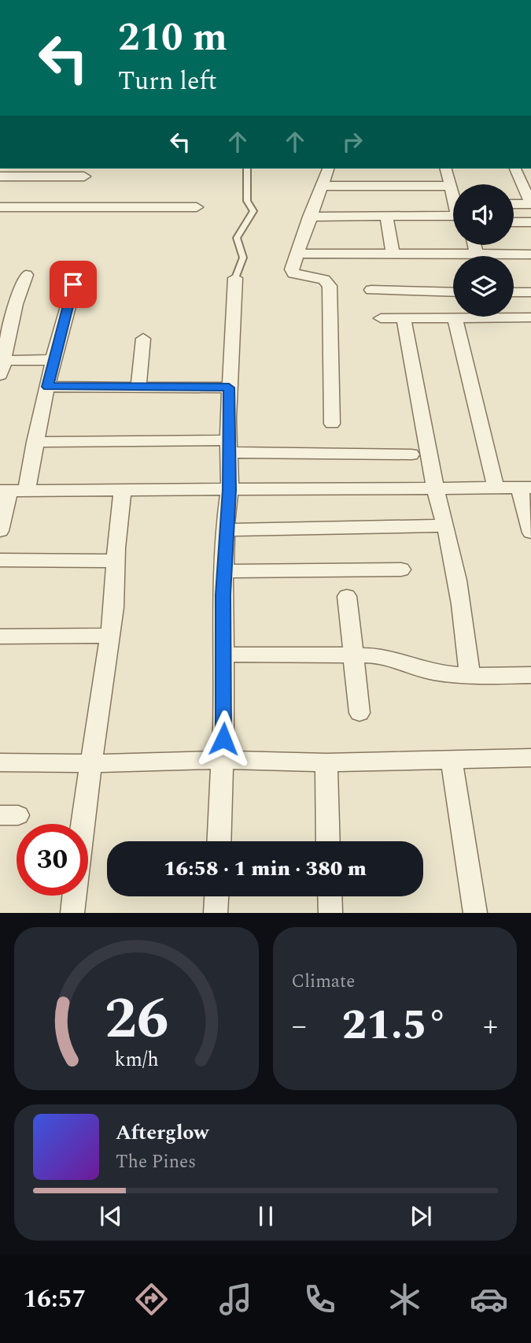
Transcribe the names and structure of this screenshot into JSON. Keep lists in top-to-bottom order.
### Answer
{
  "page": {
    "turn": ["210 m", "Turn left"],
    "limit": "30",
    "trip": "16:58 · 1 min · 380 m",
    "tile": "Climate",
    "heat": ["−", "21.5°", "+"],
    "song": ["Afterglow", "The Pines"],
    "tabs": "16:57",
    "gauge": ["26", "km/h"]
  }
}
